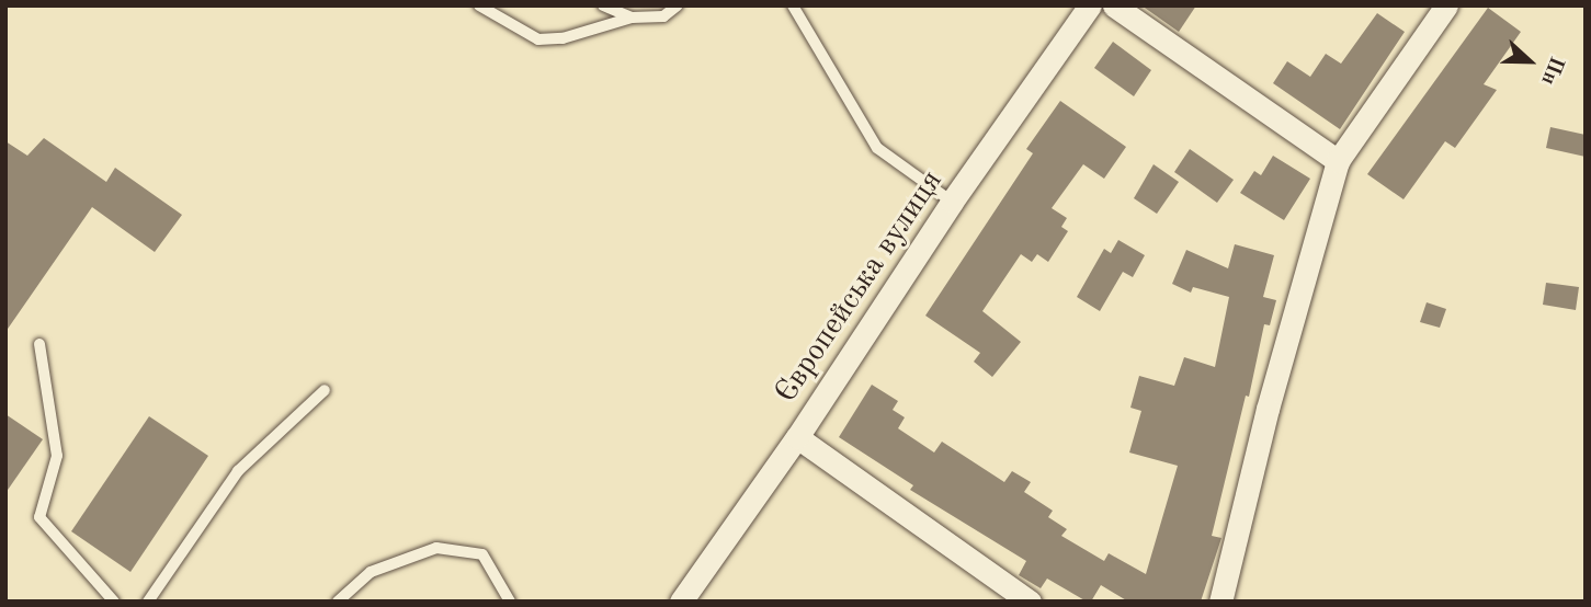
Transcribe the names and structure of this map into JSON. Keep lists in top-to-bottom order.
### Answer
{
  "streets": {
    "street": ["Європейська вулиця"]
  },
  "north": "right"
}
